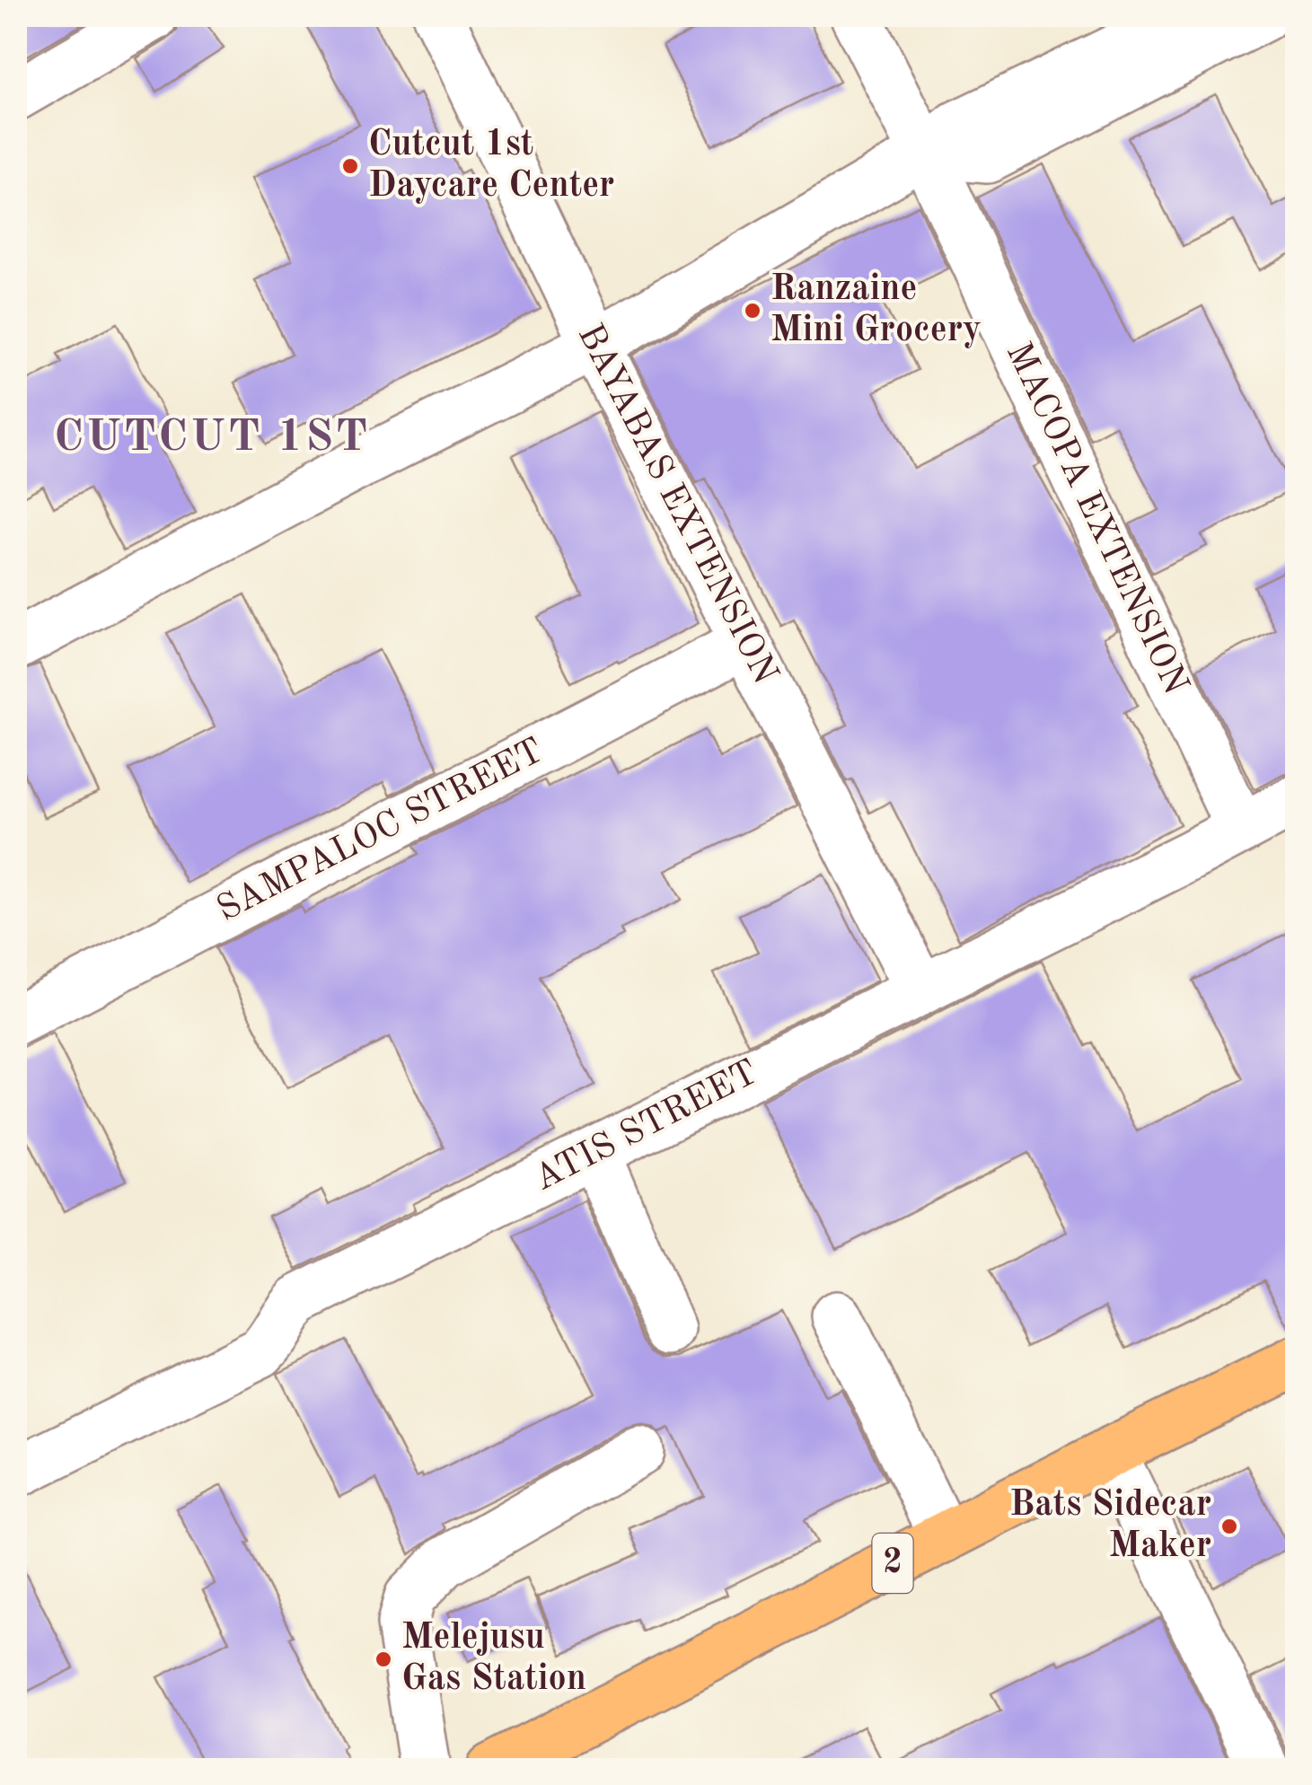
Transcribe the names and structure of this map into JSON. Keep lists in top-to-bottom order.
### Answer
{
  "streets": {
    "highway": ["2"],
    "street": [
      "BAYABAS EXTENSION",
      "MACOPA EXTENSION",
      "SAMPALOC STREET",
      "ATIS STREET"
    ]
  },
  "crossings": [
    ["BAYABAS EXTENSION", "SAMPALOC STREET"],
    ["BAYABAS EXTENSION", "ATIS STREET"],
    ["MACOPA EXTENSION", "ATIS STREET"]
  ],
  "districts": ["CUTCUT 1ST"],
  "places": [
    "Cutcut 1st Daycare Center",
    "Ranzaine Mini Grocery",
    "Bats Sidecar Maker",
    "Melejusu Gas Station"
  ]
}
